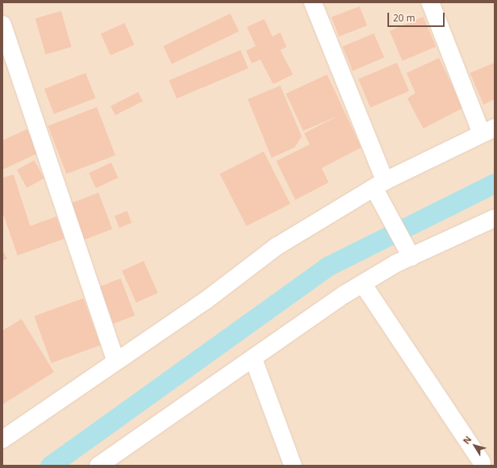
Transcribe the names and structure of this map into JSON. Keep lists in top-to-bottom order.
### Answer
{
  "scale_bar": "20 m",
  "north": "top left"
}
